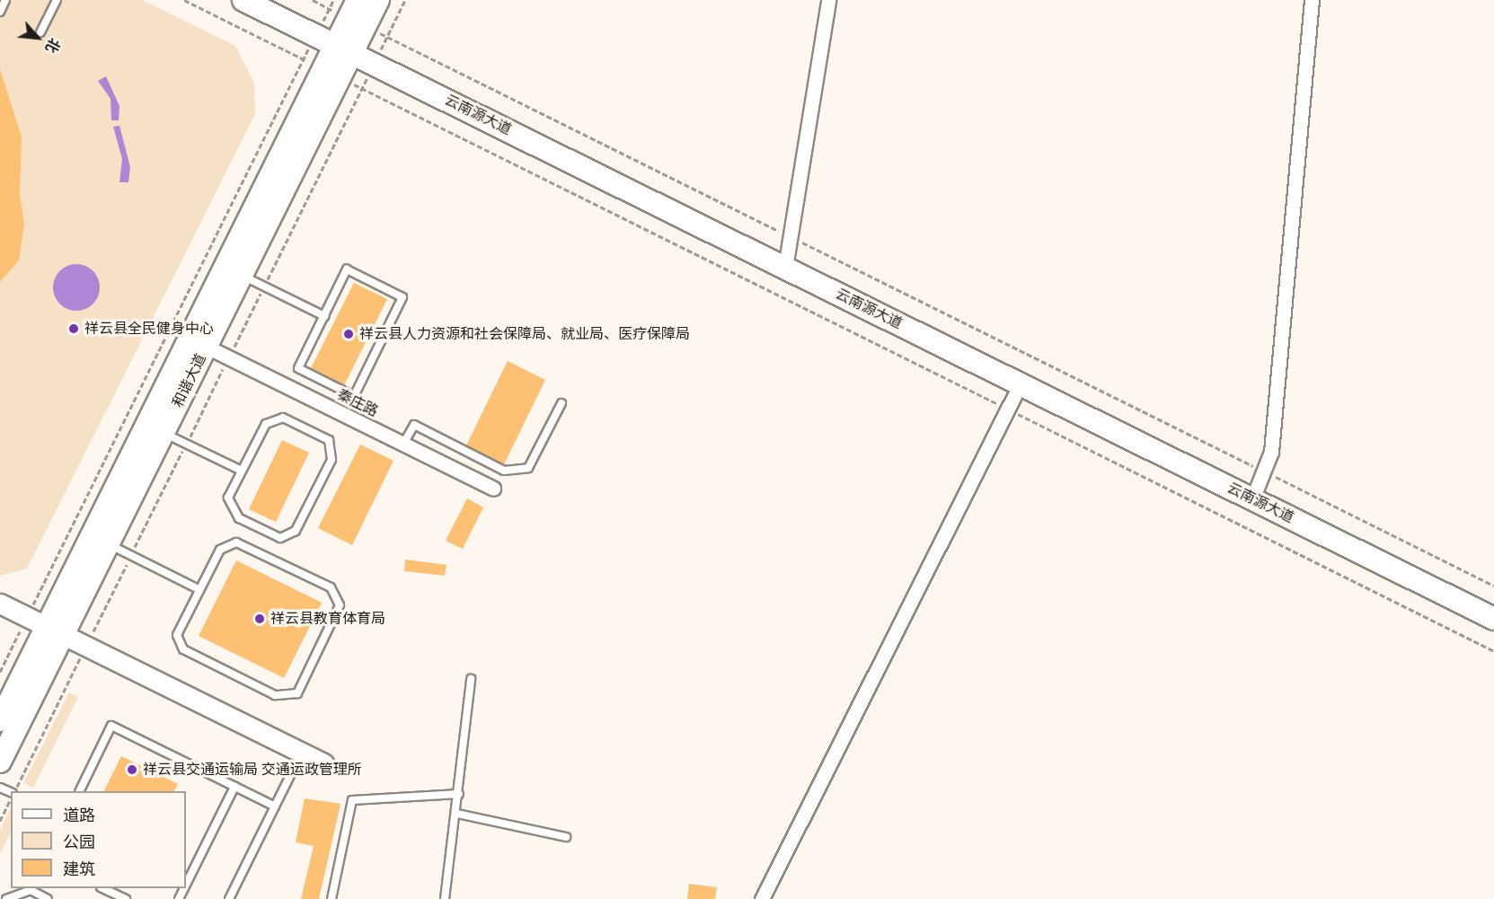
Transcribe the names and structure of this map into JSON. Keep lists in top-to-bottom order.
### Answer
{
  "streets": {
    "main road": ["云南源大道", "和谐大道"],
    "street": ["秦庄路"]
  },
  "crossings": [
    ["云南源大道", "和谐大道"],
    ["和谐大道", "秦庄路"]
  ],
  "places": [
    "祥云县全民健身中心",
    "祥云县人力资源和社会保障局、就业局、医疗保障局",
    "祥云县教育体育局",
    "祥云县交通运输局 交通运政管理所"
  ],
  "legend": ["道路", "公园", "建筑"],
  "north": "bottom right"
}
